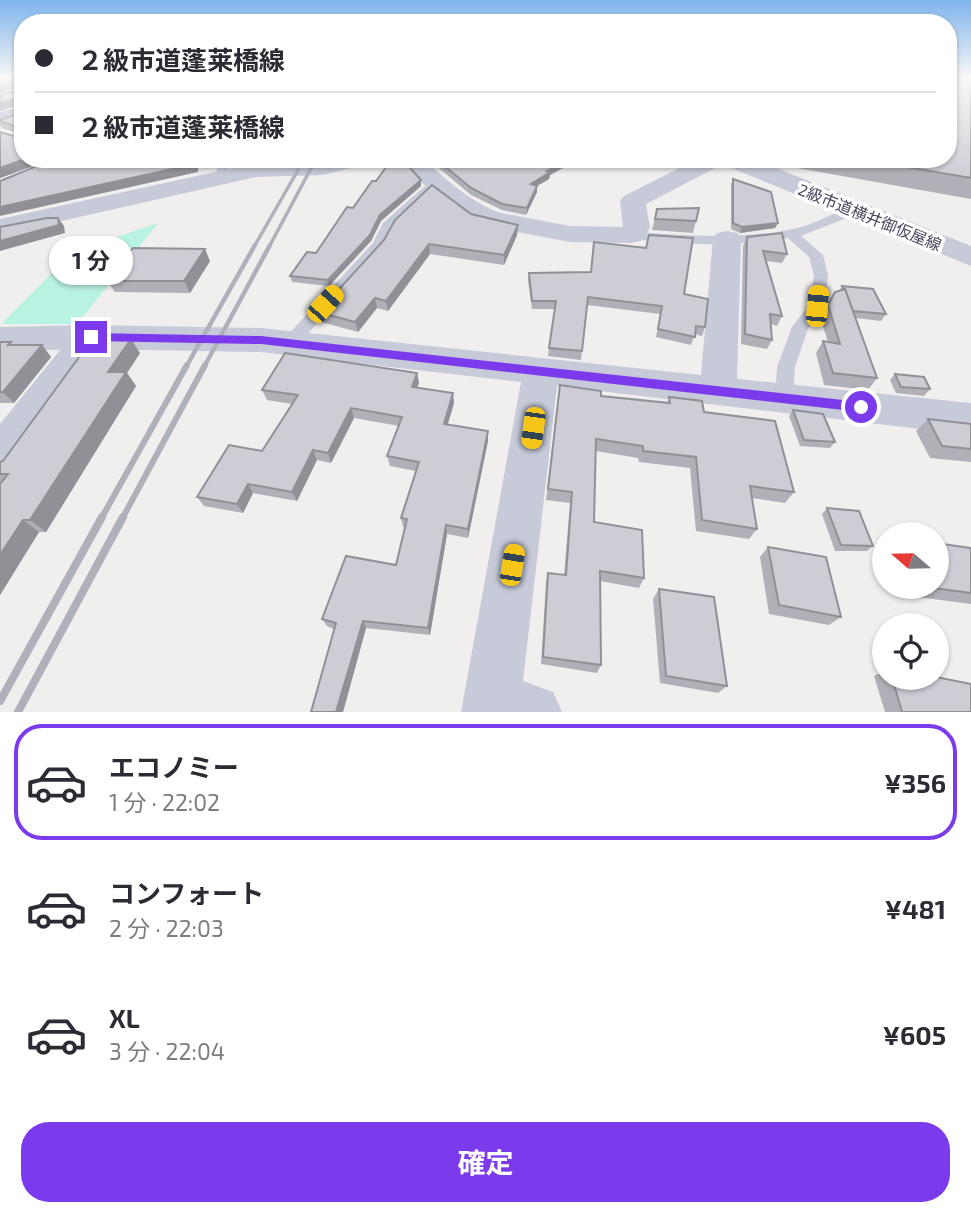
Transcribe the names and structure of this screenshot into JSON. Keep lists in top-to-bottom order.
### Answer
{
  "streets": {
    "street": ["2級市道横井御仮屋線"]
  },
  "north": "left",
  "page": {
    "banner": ["２級市道蓬莱橋線", "２級市道蓬莱橋線"],
    "bubble": "1 分",
    "list": [
      {
        "name": "エコノミー",
        "note": "1 分 · 22:02",
        "value": "¥356"
      },
      {
        "name": "コンフォート",
        "note": "2 分 · 22:03",
        "value": "¥481"
      },
      {
        "name": "XL",
        "note": "3 分 · 22:04",
        "value": "¥605"
      }
    ],
    "buttons": "確定"
  }
}
